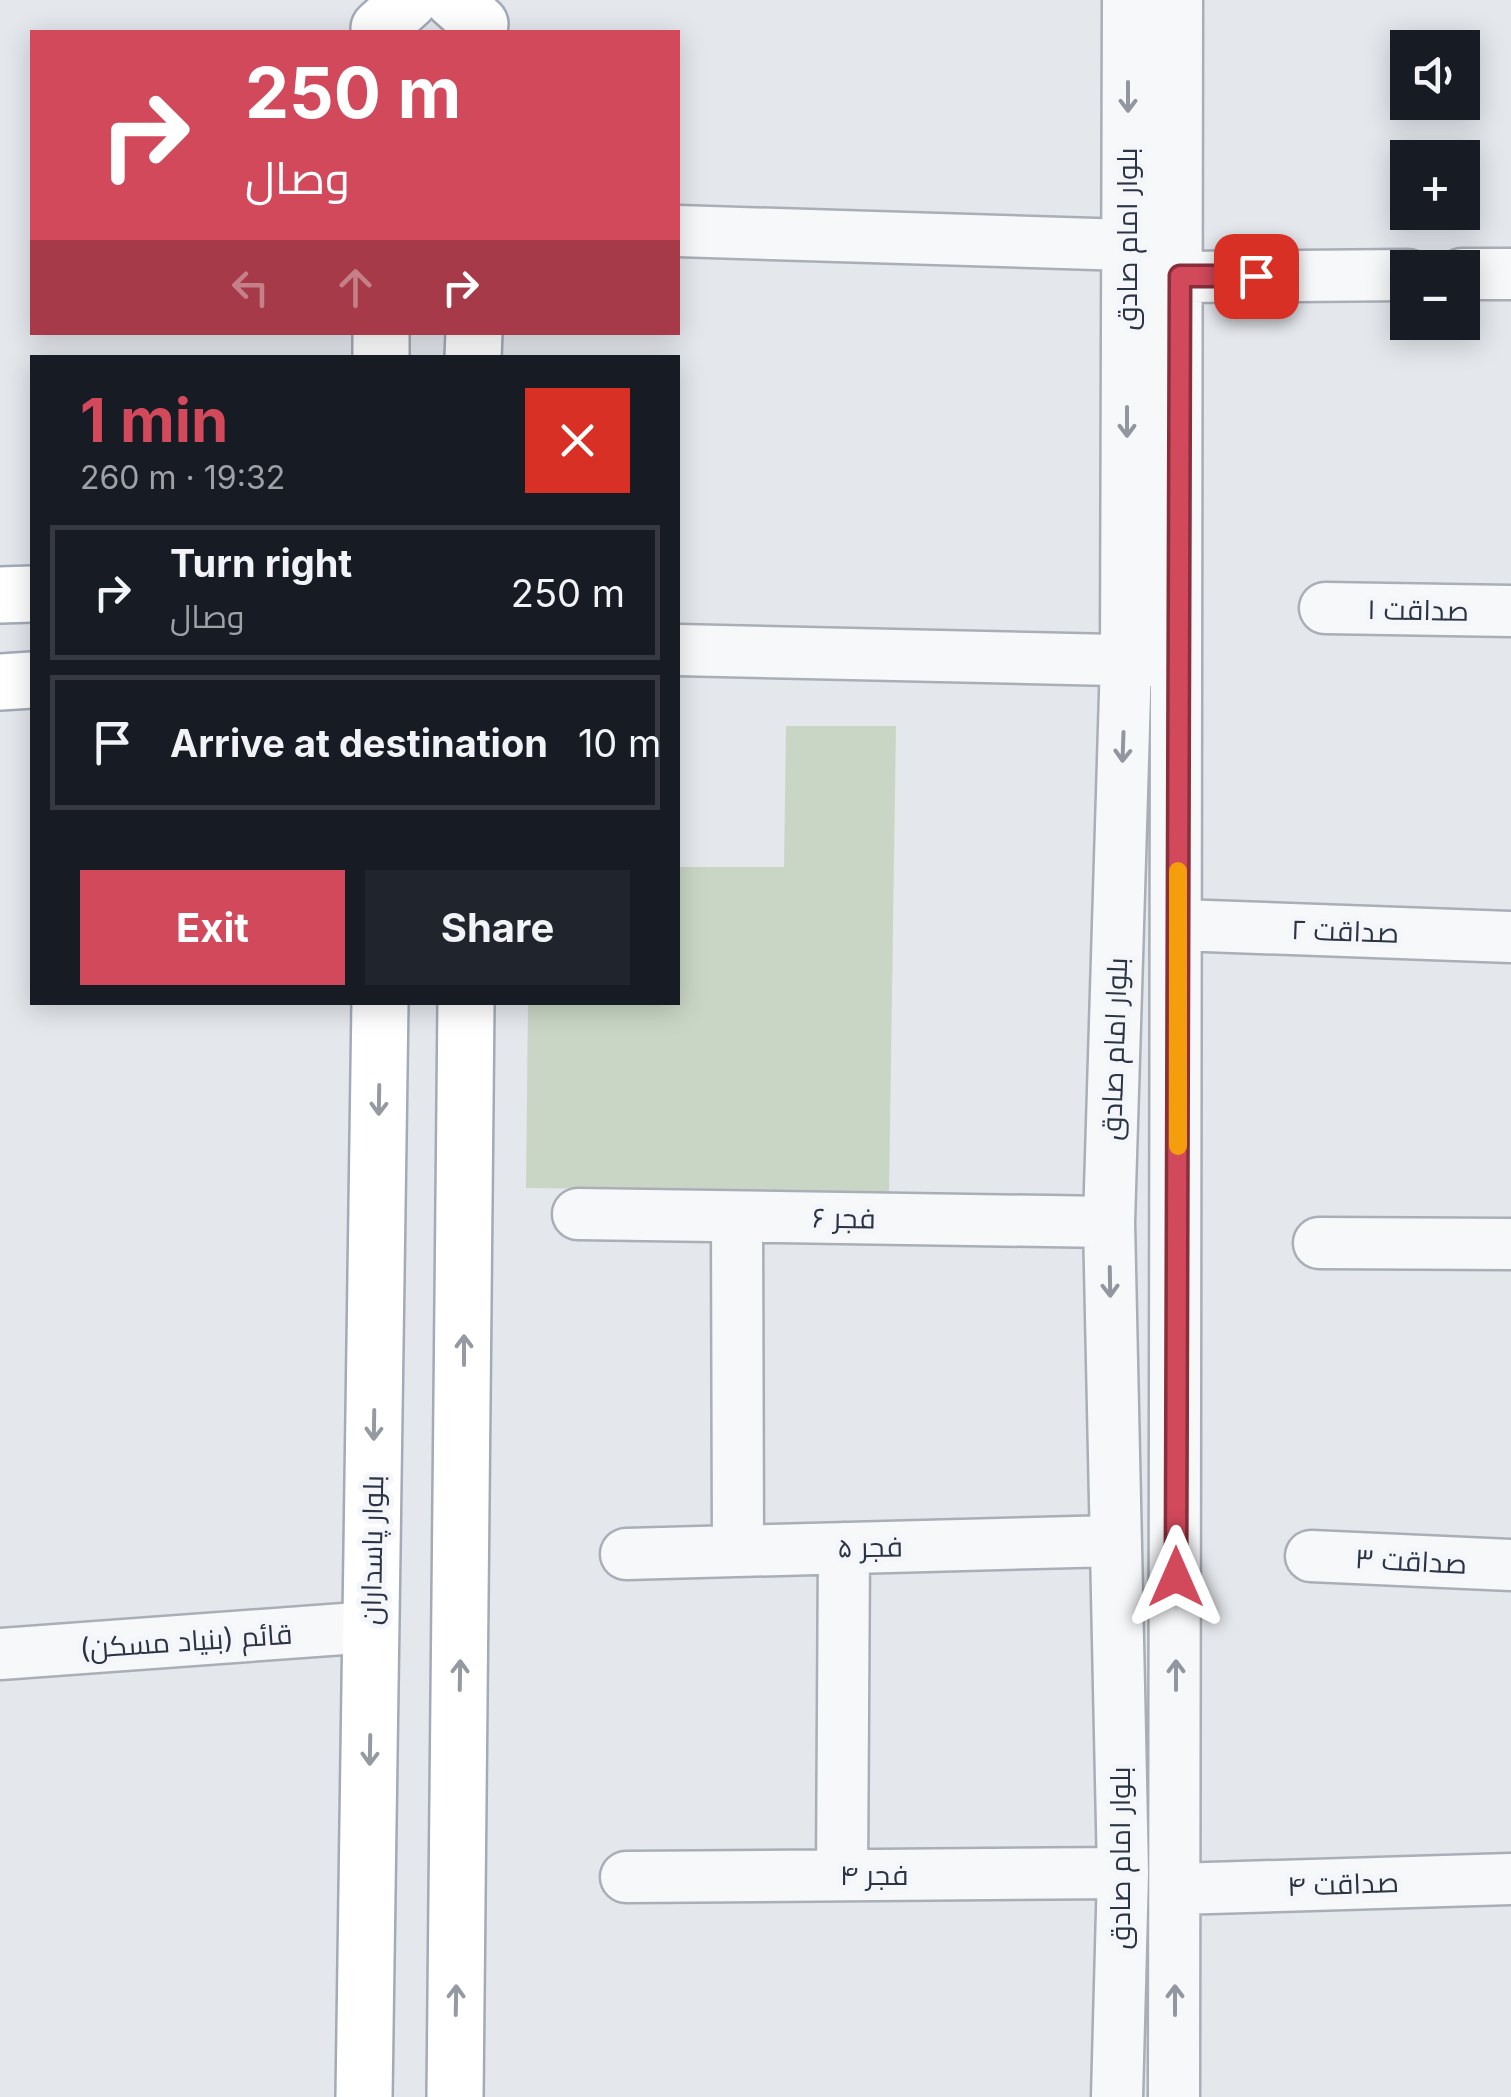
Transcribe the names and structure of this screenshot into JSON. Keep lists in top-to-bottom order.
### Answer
{
  "streets": {
    "main road": ["بلوار پاسداران"],
    "street": [
      "بلوار امام صادق",
      "صداقت ۱",
      "صداقت ۲",
      "فجر ۶",
      "فجر ۵",
      "صداقت ۳",
      "قائم (بنیاد مسکن)",
      "فجر ۴",
      "صداقت ۴"
    ]
  },
  "crossings": [
    ["بلوار امام صادق", "صداقت ۲"],
    ["بلوار امام صادق", "فجر ۶"],
    ["بلوار امام صادق", "فجر ۵"],
    ["بلوار امام صادق", "فجر ۴"],
    ["بلوار امام صادق", "صداقت ۴"],
    ["بلوار پاسداران", "قائم (بنیاد مسکن)"]
  ],
  "page": {
    "map_buttons": ["+", "−"],
    "turn": ["250 m", "وصال"],
    "heading": ["1 min", "260 m · 19:32"],
    "list": [
      {
        "name": "Turn right",
        "note": "وصال",
        "value": "250 m"
      },
      {
        "name": "Arrive at destination",
        "value": "10 m"
      }
    ],
    "buttons": ["Exit", "Share"]
  }
}
